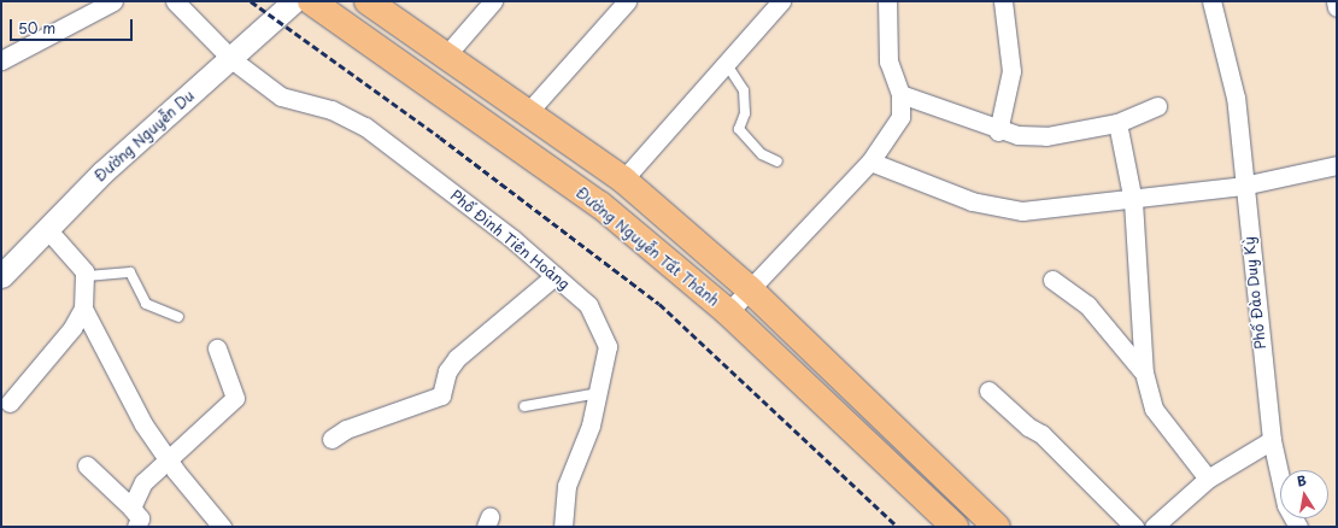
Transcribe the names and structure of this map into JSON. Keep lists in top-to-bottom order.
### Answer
{
  "streets": {
    "main road": ["Đường Nguyễn Tất Thành"],
    "street": ["Đường Nguyễn Du", "Phố Đinh Tiên Hoàng", "Phố Đào Duy Kỳ"]
  },
  "crossings": [
    ["Đường Nguyễn Du", "Phố Đinh Tiên Hoàng"]
  ],
  "scale_bar": "50 m",
  "north": "top"
}
